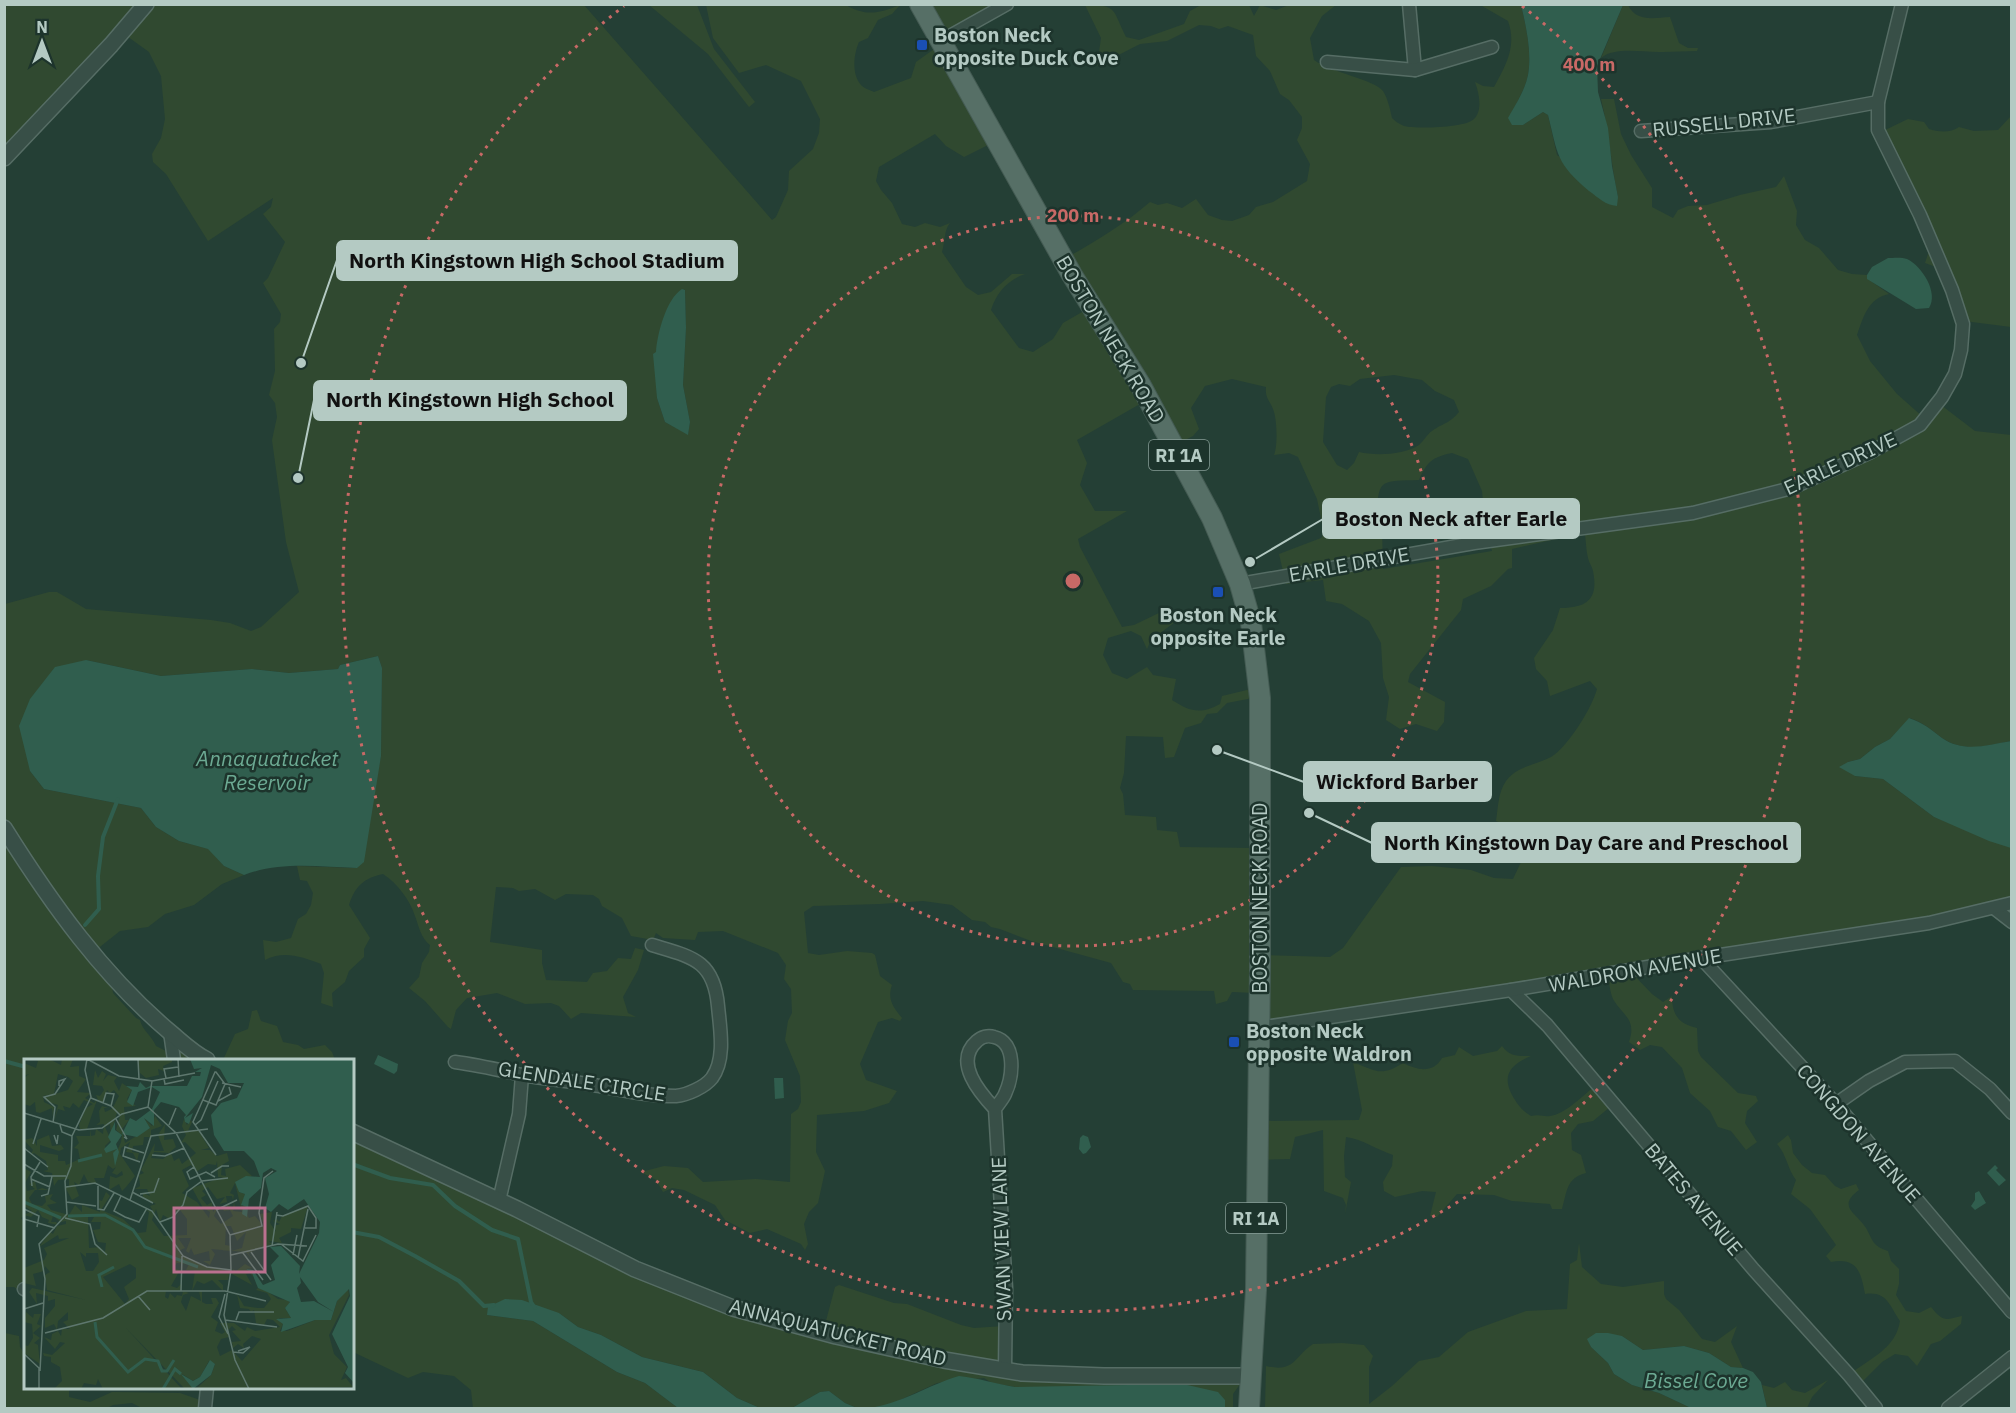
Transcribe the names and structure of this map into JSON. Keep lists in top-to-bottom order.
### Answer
{
  "streets": {
    "main road": ["BOSTON NECK ROAD", "RI 1A"],
    "street": [
      "RUSSELL DRIVE",
      "EARLE DRIVE",
      "WALDRON AVENUE",
      "GLENDALE CIRCLE",
      "CONGDON AVENUE",
      "BATES AVENUE",
      "SWAN VIEW LANE",
      "ANNAQUATUCKET ROAD"
    ]
  },
  "crossings": [
    ["RUSSELL DRIVE", "EARLE DRIVE"],
    ["BOSTON NECK ROAD", "EARLE DRIVE"],
    ["BOSTON NECK ROAD", "WALDRON AVENUE"],
    ["BOSTON NECK ROAD", "ANNAQUATUCKET ROAD"],
    ["WALDRON AVENUE", "CONGDON AVENUE"],
    ["WALDRON AVENUE", "BATES AVENUE"],
    ["SWAN VIEW LANE", "ANNAQUATUCKET ROAD"]
  ],
  "water": ["Annaquatucket Reservoir", "Bissel Cove"],
  "places": {
    "transit": ["Boston Neck opposite Duck Cove", "Boston Neck opposite Earle", "Boston Neck opposite Waldron"],
    "other": [
      "North Kingstown High School Stadium",
      "North Kingstown High School",
      "Boston Neck after Earle",
      "Wickford Barber",
      "North Kingstown Day Care and Preschool"
    ]
  },
  "north": "top",
  "rings": ["400 m", "200 m"]
}
